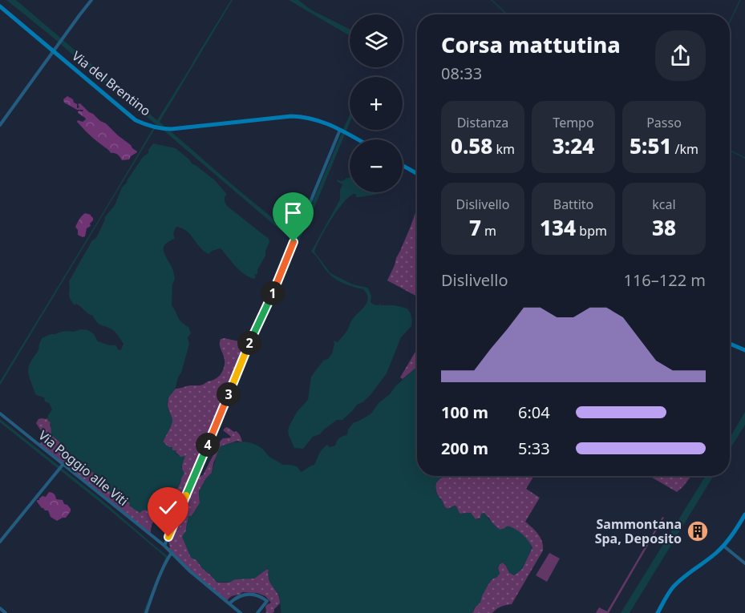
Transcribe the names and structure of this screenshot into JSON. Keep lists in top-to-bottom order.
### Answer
{
  "streets": {
    "street": ["Via del Brentino", "Via Poggio alle Viti"]
  },
  "places": {
    "building": ["Sammontana Spa, Deposito"]
  },
  "page": {
    "map_buttons": ["+", "−"],
    "heading": ["Corsa mattutina", "08:33"],
    "stats": [
      ["Distanza", "0.58 km"],
      ["Tempo", "3:24"],
      ["Passo", "5:51 /km"],
      ["Dislivello", "7 m"],
      ["Battito", "134 bpm"],
      ["kcal", "38"]
    ],
    "chart": ["Dislivello", "116–122 m"],
    "pins": [
      "1",
      "2",
      "3",
      "4"
    ],
    "list": [
      {
        "name": "100 m",
        "note": "6:04"
      },
      {
        "name": "200 m",
        "note": "5:33"
      }
    ]
  }
}
